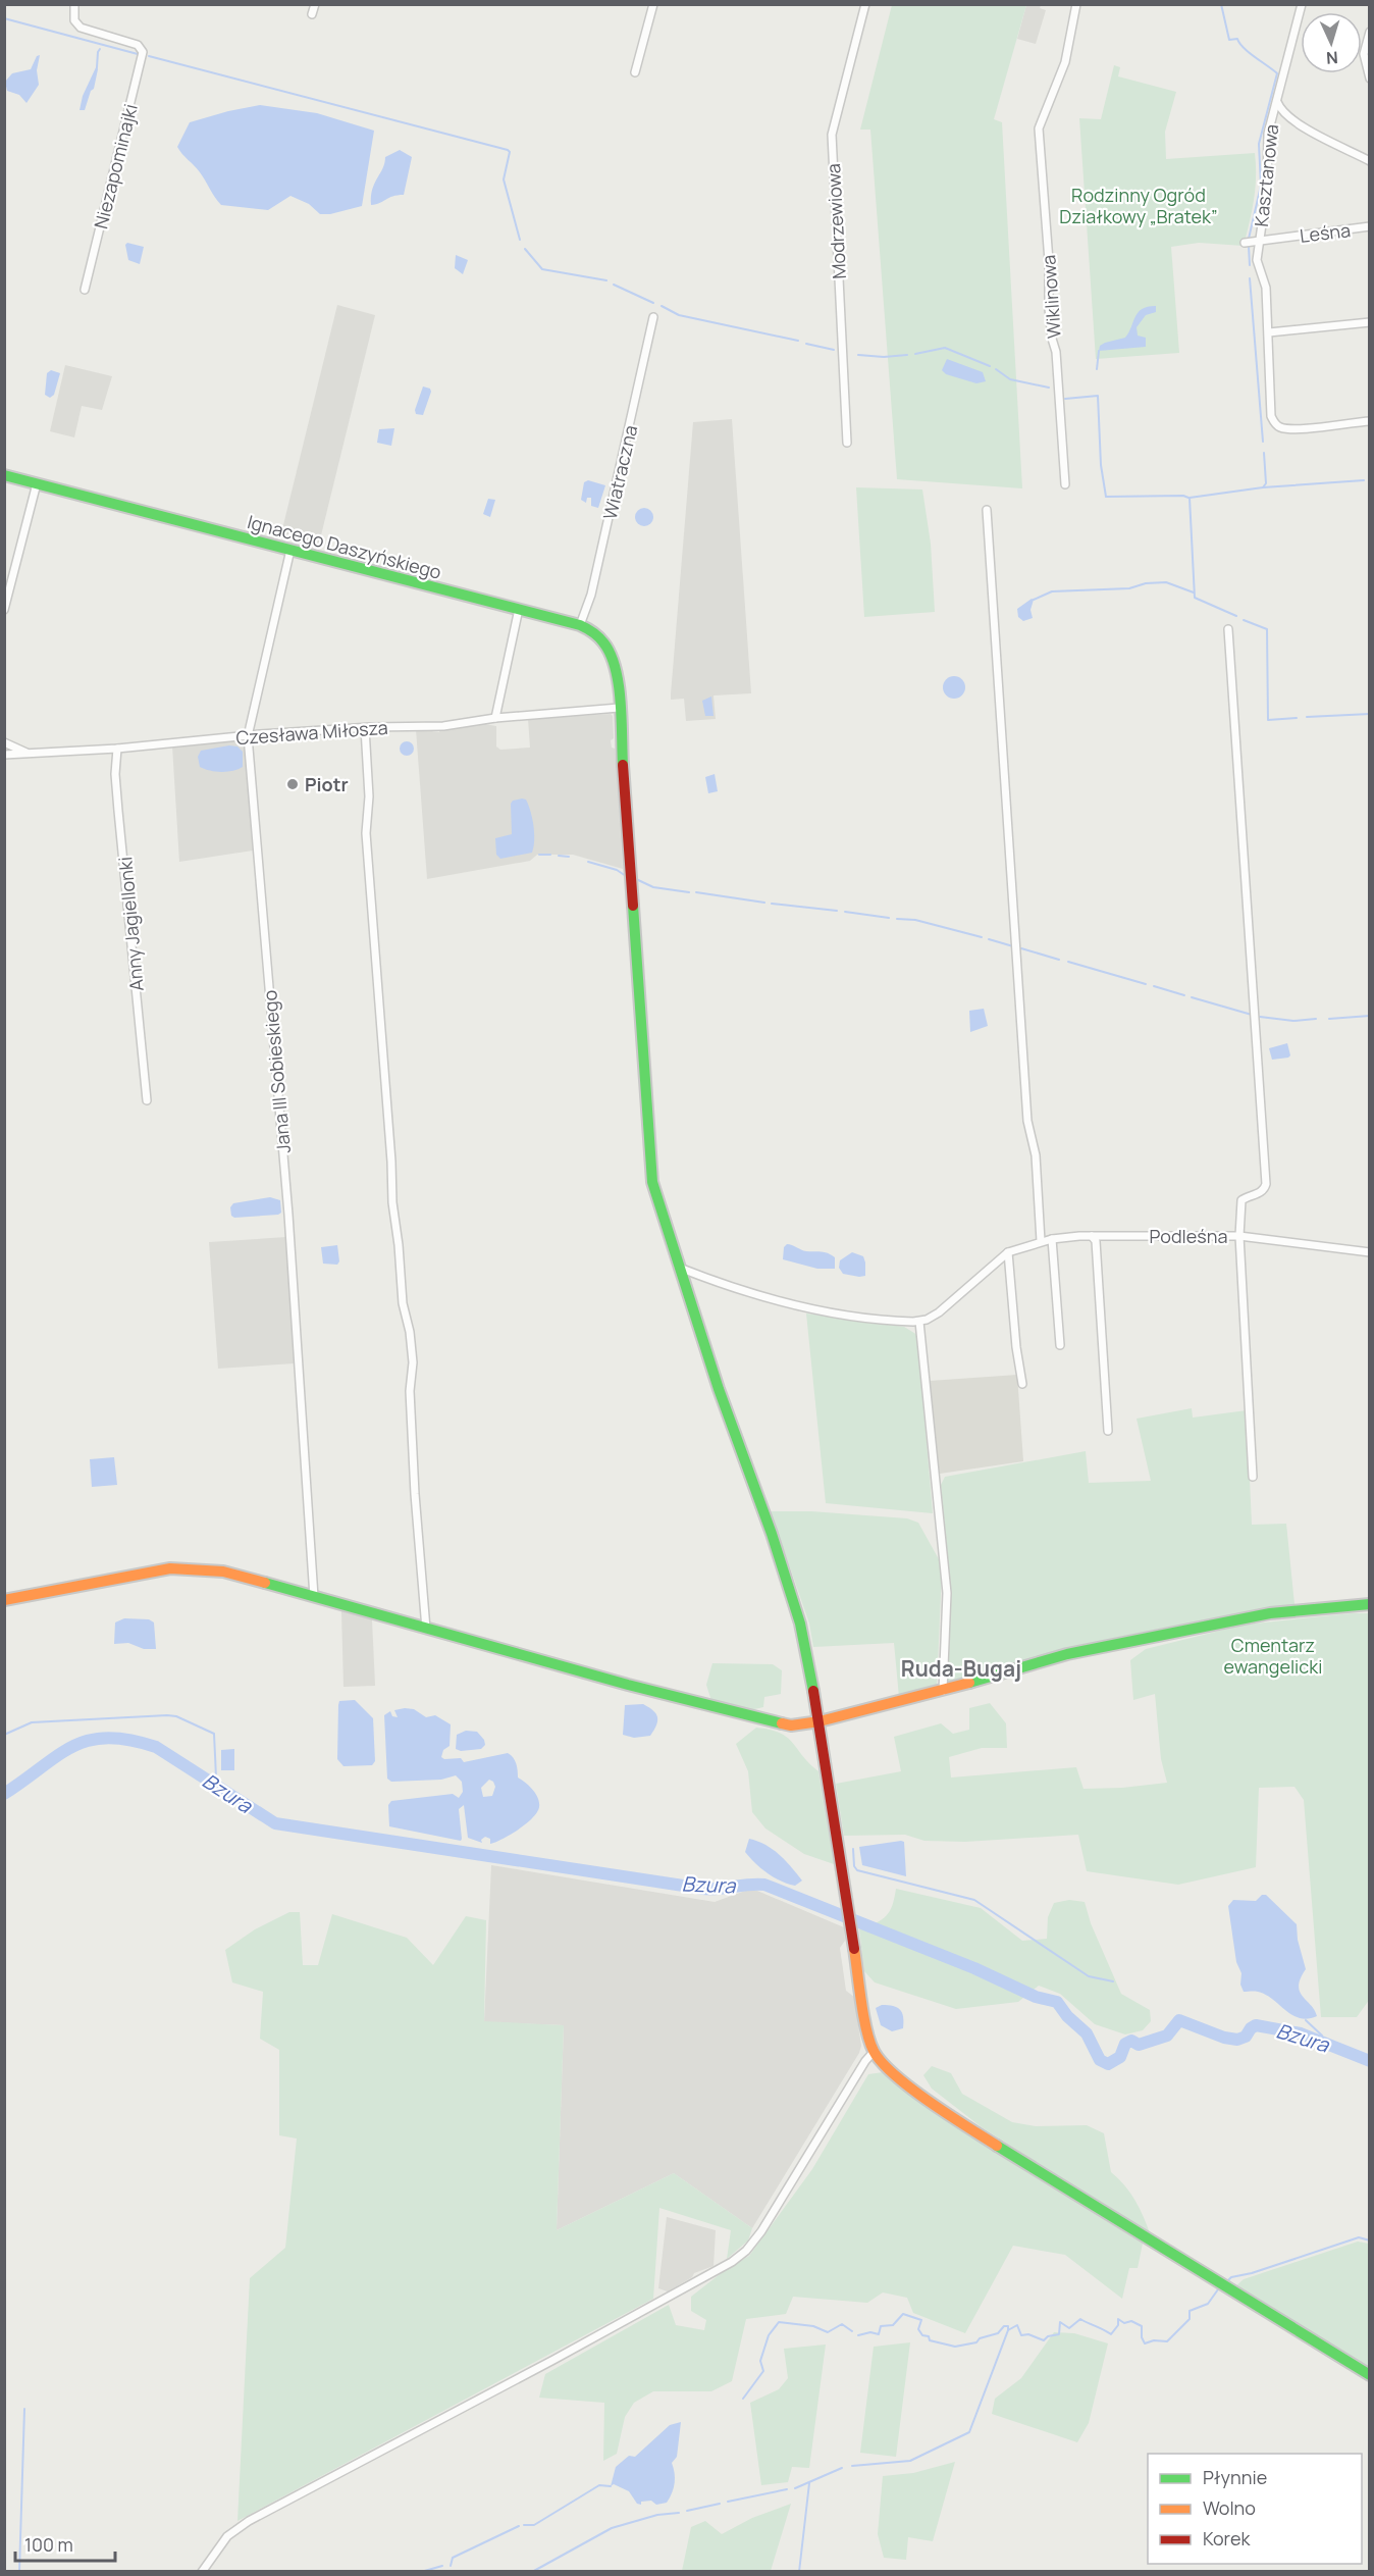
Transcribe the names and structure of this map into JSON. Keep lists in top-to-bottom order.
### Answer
{
  "streets": {
    "street": [
      "Niezapominajki",
      "Kasztanowa",
      "Modrzewiowa",
      "Leśna",
      "Wiklinowa",
      "Wiatraczna",
      "Ignacego Daszyńskiego",
      "Czesława Miłosza",
      "Anny Jagiellonki",
      "Jana III Sobieskiego",
      "Podleśna"
    ]
  },
  "crossings": [
    ["Kasztanowa", "Leśna"],
    ["Wiatraczna", "Ignacego Daszyńskiego"],
    ["Ignacego Daszyńskiego", "Czesława Miłosza"],
    ["Ignacego Daszyńskiego", "Jana III Sobieskiego"],
    ["Czesława Miłosza", "Anny Jagiellonki"],
    ["Czesława Miłosza", "Jana III Sobieskiego"]
  ],
  "districts": ["Ruda-Bugaj"],
  "water": ["Bzura"],
  "parks": ["Rodzinny Ogród Działkowy „Bratek”", "Cmentarz ewangelicki"],
  "places": ["Piotr"],
  "legend": ["Płynnie", "Wolno", "Korek"],
  "scale_bar": "100 m",
  "north": "bottom"
}
